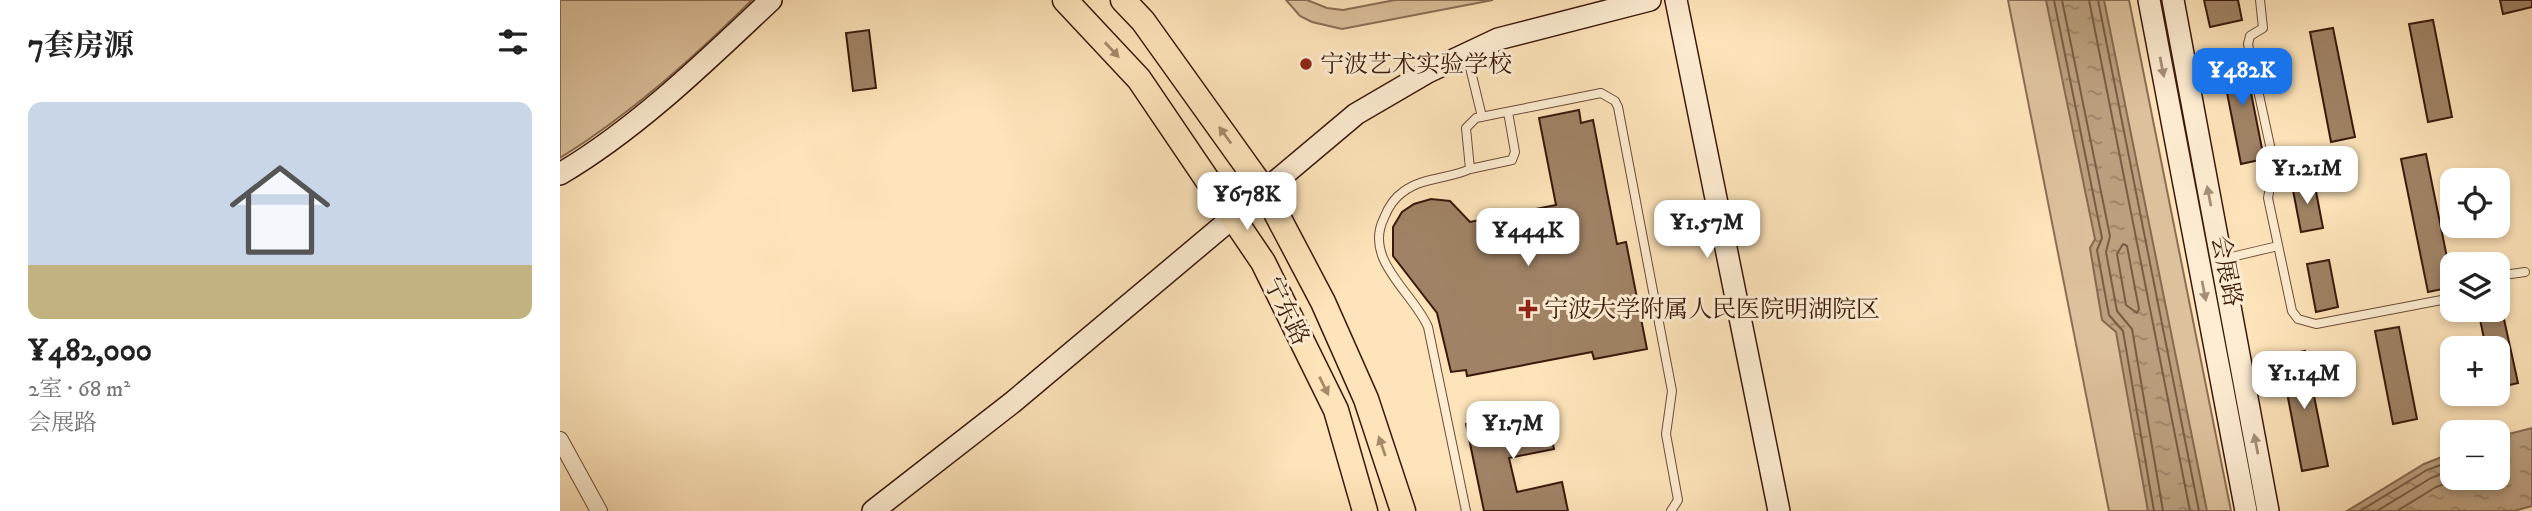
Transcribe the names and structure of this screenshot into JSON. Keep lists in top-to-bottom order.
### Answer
{
  "streets": {
    "main road": ["宁东路"],
    "street": ["会展路"]
  },
  "places": {
    "other": ["宁波艺术实验学校"],
    "health": ["宁波大学附属人民医院明湖院区"]
  },
  "page": {
    "heading": "7套房源",
    "price": [
      "¥482K",
      "¥1.21M",
      "¥678K",
      "¥1.57M",
      "¥444K",
      "¥1.14M",
      "¥1.7M"
    ],
    "list": [
      {
        "name": "¥482,000",
        "note": "2室 · 68 m² · 会展路"
      }
    ],
    "map_buttons": ["+", "−"]
  }
}
